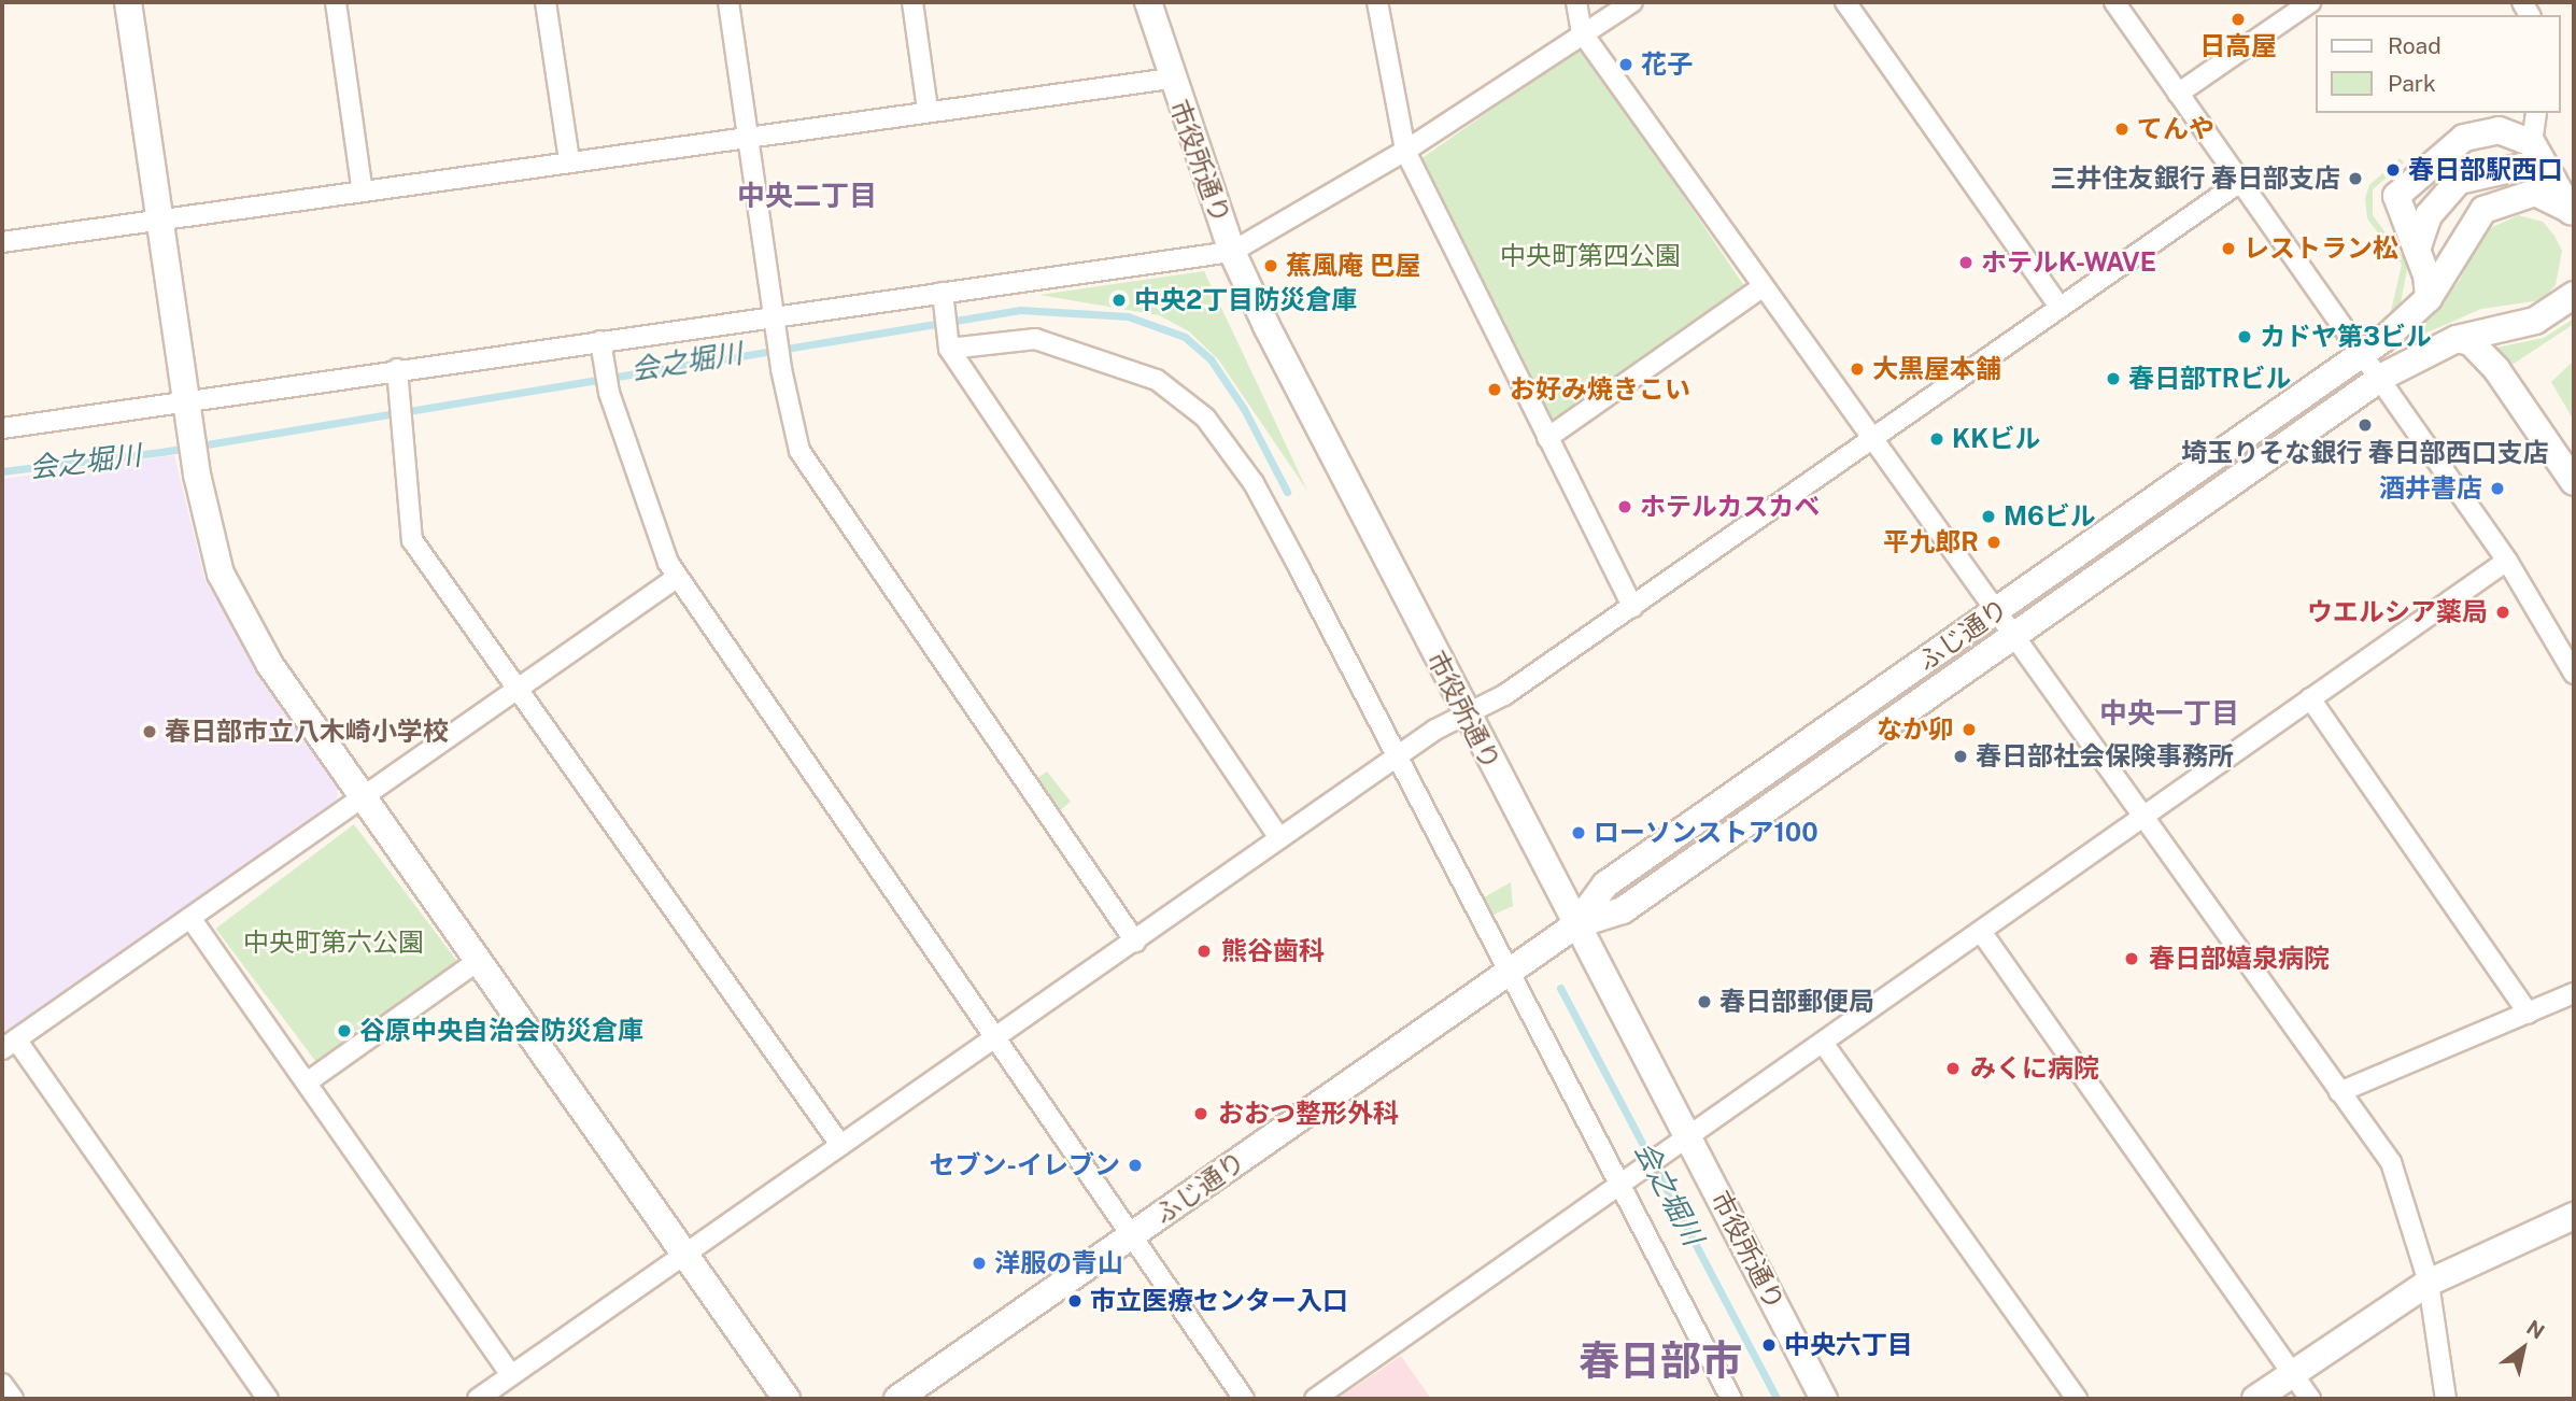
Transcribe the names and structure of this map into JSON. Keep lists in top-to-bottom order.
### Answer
{
  "streets": {
    "street": ["市役所通り", "ふじ通り"]
  },
  "crossings": [
    ["市役所通り", "ふじ通り"]
  ],
  "districts": ["中央二丁目", "中央一丁目", "春日部市"],
  "water": ["会之堀川"],
  "parks": ["中央町第四公園", "中央町第六公園"],
  "places": [
    "日高屋",
    "花子",
    "てんや",
    "春日部駅西口",
    "三井住友銀行 春日部支店",
    "レストラン松",
    "ホテルK-WAVE",
    "蕉風庵 巴屋",
    "中央2丁目防災倉庫",
    "カドヤ第3ビル",
    "大黒屋本舗",
    "春日部TRビル",
    "お好み焼きこい",
    "埼玉りそな銀行 春日部西口支店",
    "KKビル",
    "酒井書店",
    "ホテルカスカベ",
    "M6ビル",
    "平九郎R",
    "ウエルシア薬局",
    "なか卯",
    "春日部市立八木崎小学校",
    "春日部社会保険事務所",
    "ローソンストア100",
    "熊谷歯科",
    "春日部嬉泉病院",
    "春日部郵便局",
    "谷原中央自治会防災倉庫",
    "みくに病院",
    "おおつ整形外科",
    "セブン-イレブン",
    "洋服の青山",
    "市立医療センター入口",
    "中央六丁目"
  ],
  "legend": ["Road", "Park"],
  "north": "top right"
}
